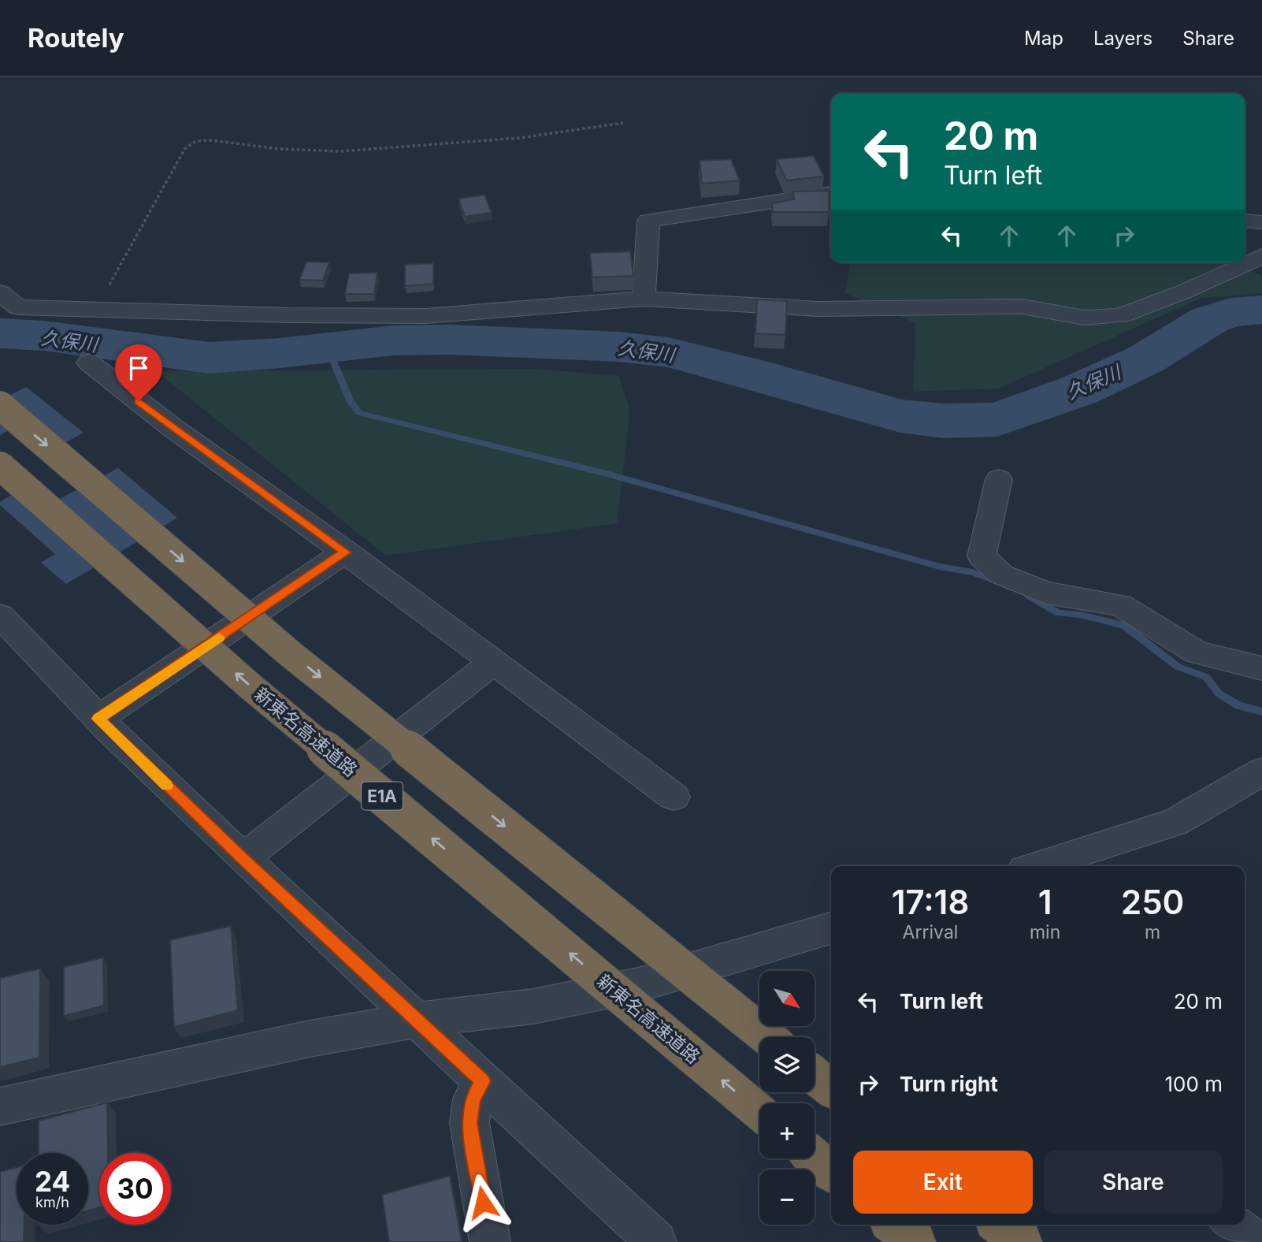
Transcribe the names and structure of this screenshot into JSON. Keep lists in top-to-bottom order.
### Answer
{
  "streets": {
    "highway": ["新東名高速道路", "E1A"]
  },
  "water": ["久保川"],
  "north": "bottom right",
  "page": {
    "header": "Routely",
    "nav": ["Map", "Layers", "Share"],
    "turn": ["20 m", "Turn left"],
    "eta": [
      "17:18",
      "Arrival",
      "1",
      "min",
      "250",
      "m"
    ],
    "list": [
      {
        "name": "Turn left",
        "value": "20 m"
      },
      {
        "name": "Turn right",
        "value": "100 m"
      }
    ],
    "map_buttons": ["+", "−"],
    "buttons": ["Exit", "Share"],
    "speed": "24 km/h",
    "limit": "30"
  }
}
